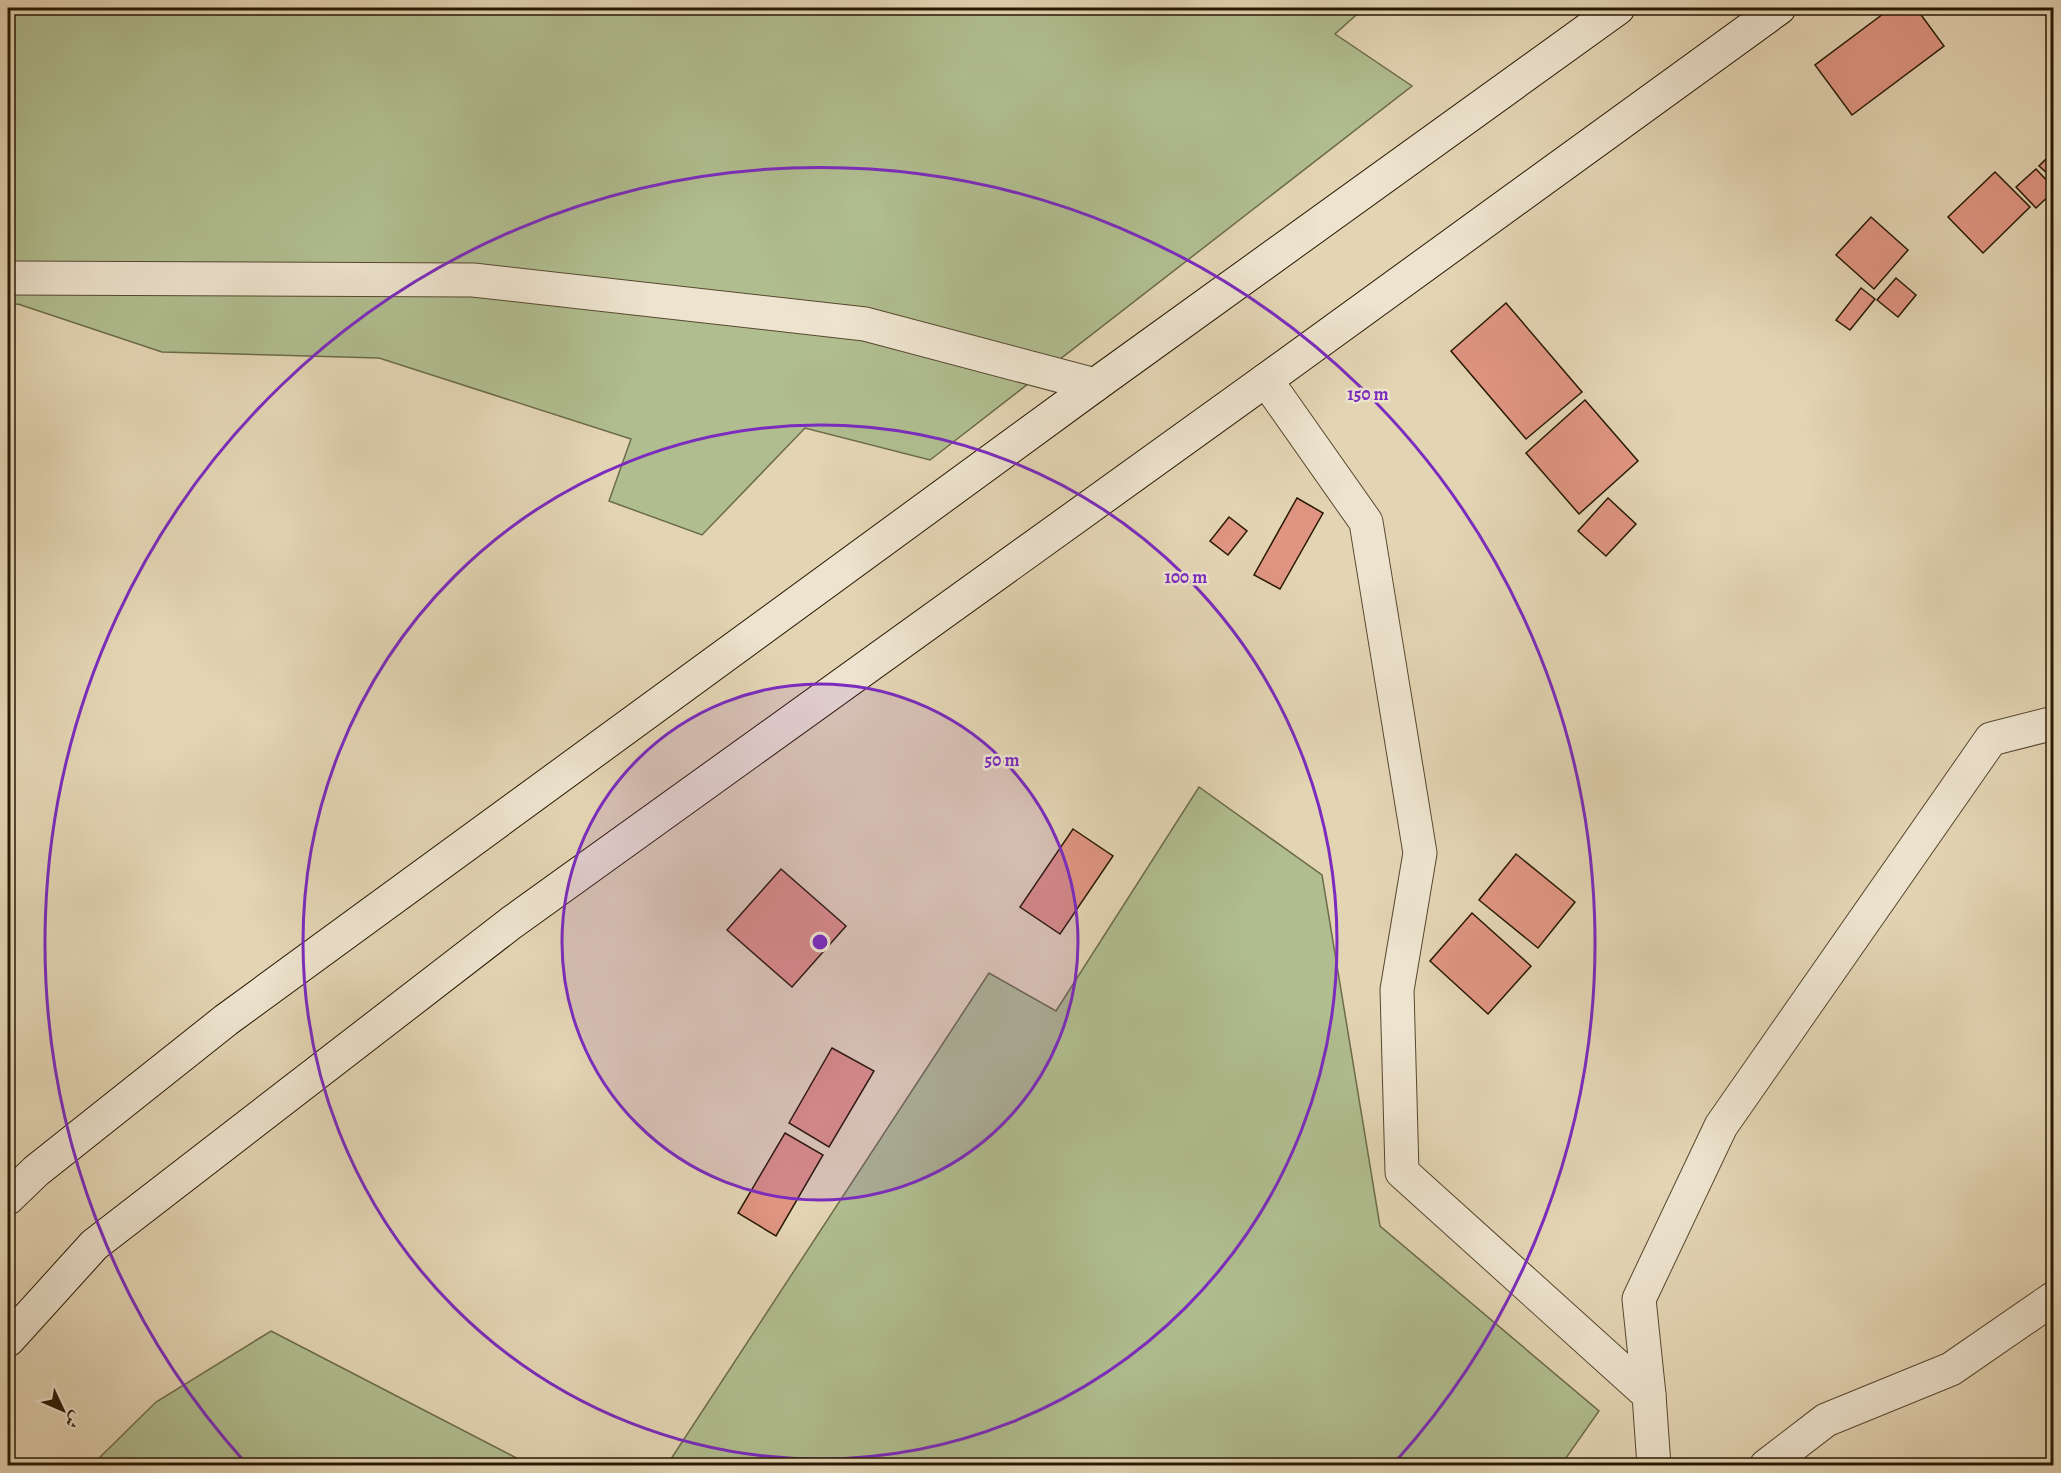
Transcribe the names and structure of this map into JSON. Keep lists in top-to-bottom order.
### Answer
{
  "north": "bottom right",
  "rings": ["150 m", "100 m", "50 m"]
}
